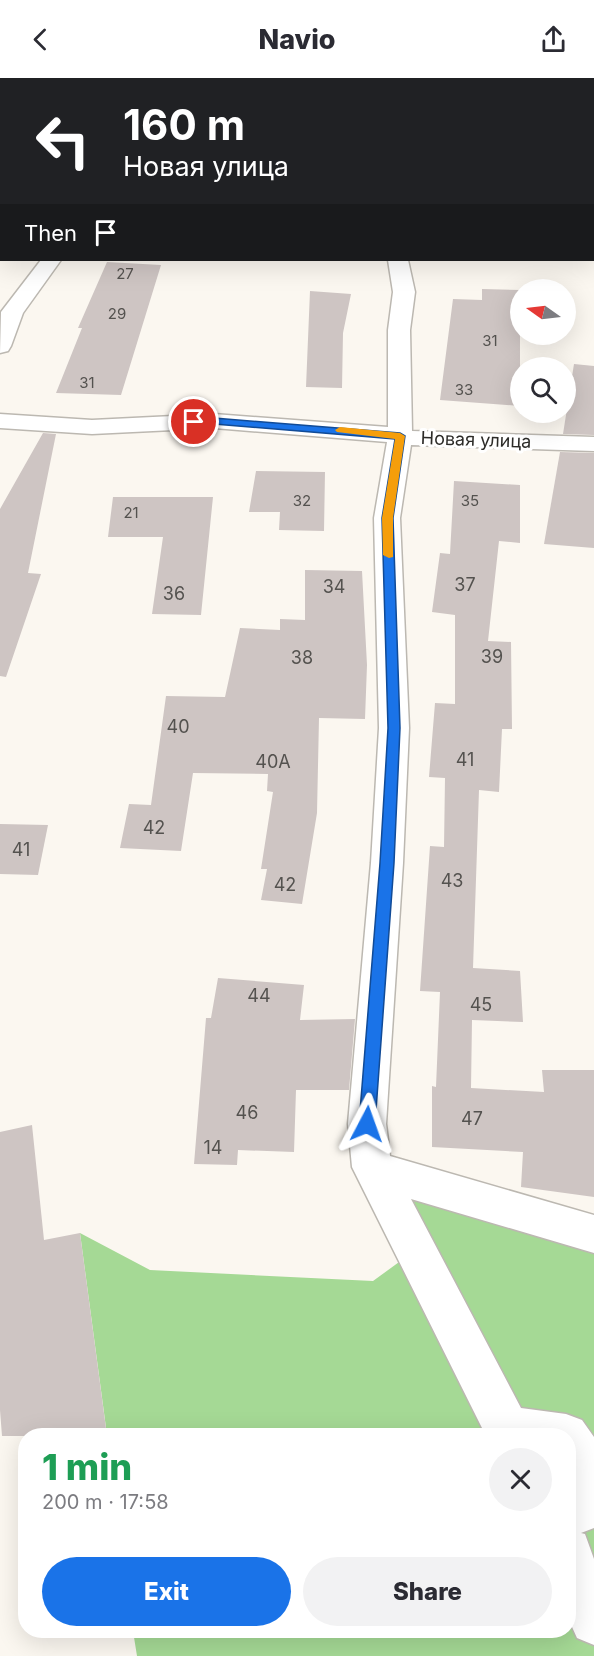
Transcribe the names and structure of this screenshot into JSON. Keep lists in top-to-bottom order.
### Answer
{
  "streets": {
    "street": ["Новая улица"]
  },
  "house_numbers": [
    "27",
    "29",
    "31",
    "31",
    "33",
    "32",
    "35",
    "21",
    "37",
    "34",
    "36",
    "39",
    "38",
    "40",
    "41",
    "40А",
    "42",
    "41",
    "43",
    "42",
    "44",
    "45",
    "46",
    "47",
    "14"
  ],
  "north": "left",
  "page": {
    "header": "Navio",
    "turn": ["160 m", "Новая улица"],
    "then": "Then",
    "heading": ["1 min", "200 m · 17:58"],
    "buttons": ["Exit", "Share"]
  }
}
